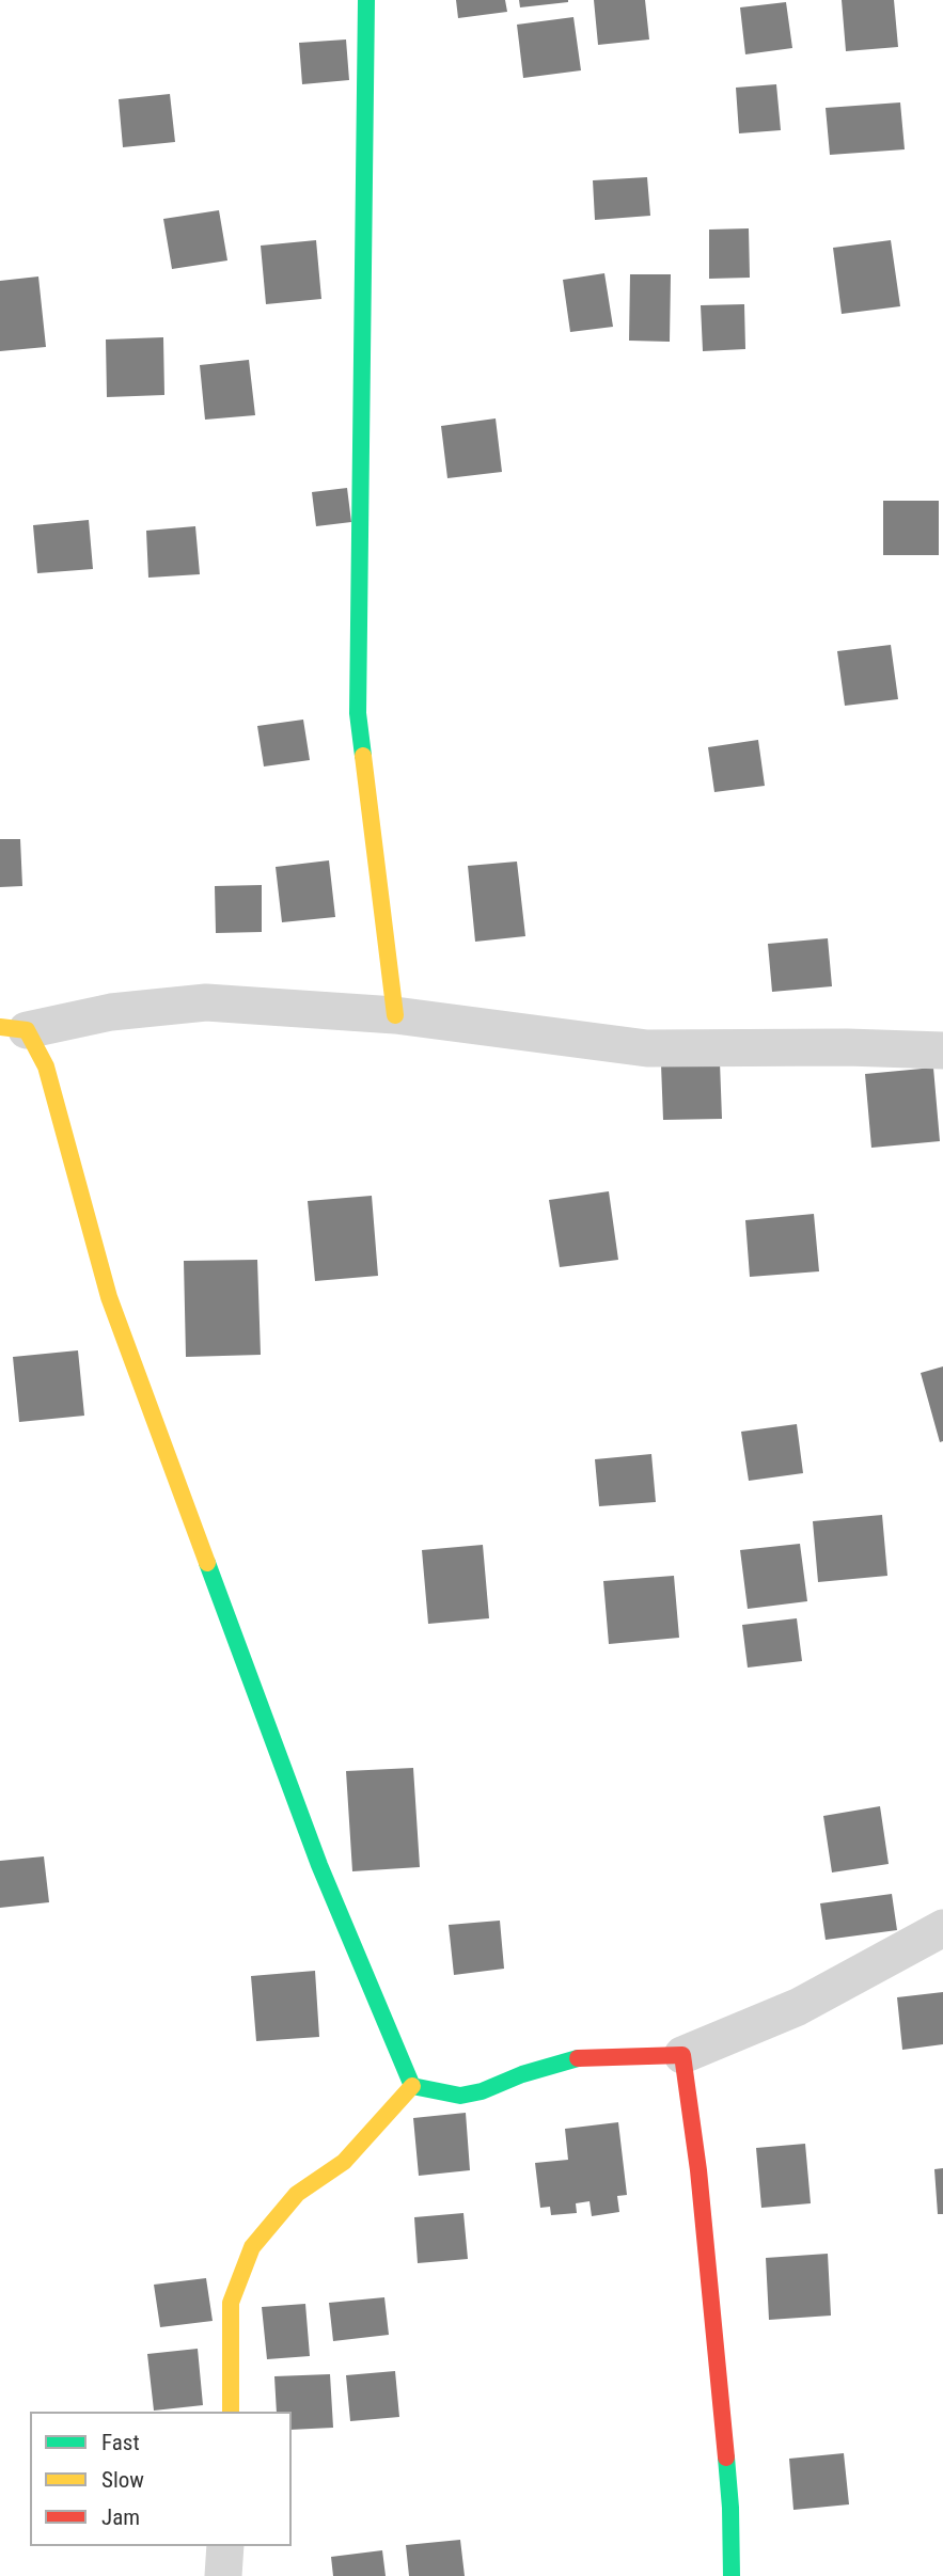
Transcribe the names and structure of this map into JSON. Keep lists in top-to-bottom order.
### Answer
{
  "legend": ["Fast", "Slow", "Jam"]
}
